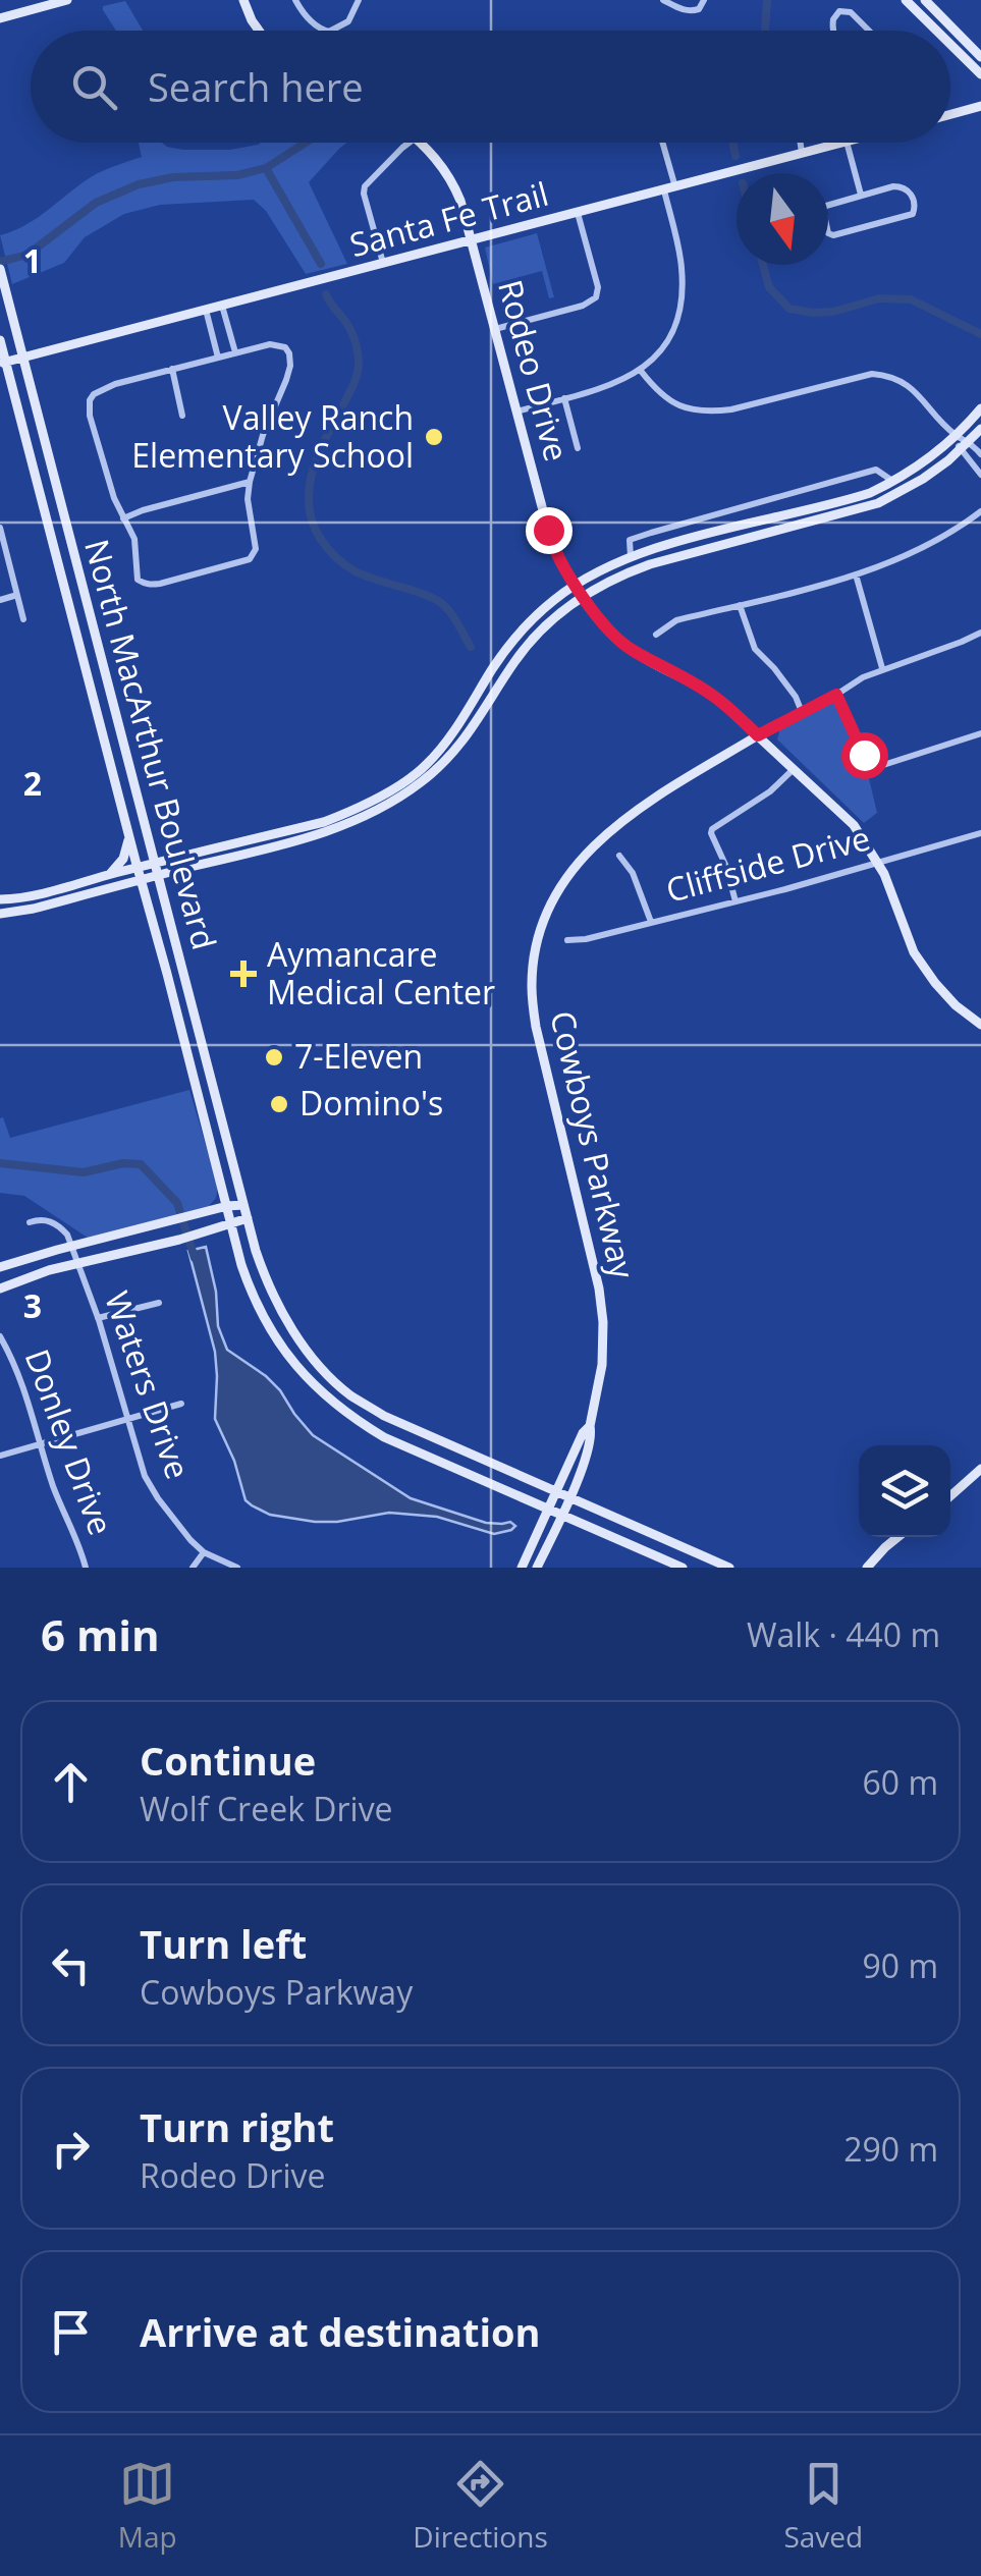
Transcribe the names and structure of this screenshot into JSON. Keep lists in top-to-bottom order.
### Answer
{
  "streets": {
    "main road": [
      "Santa Fe Trail",
      "Rodeo Drive",
      "North MacArthur Boulevard",
      "Cowboys Parkway"
    ],
    "street": ["Cliffside Drive", "Waters Drive", "Donley Drive"]
  },
  "crossings": [
    ["Santa Fe Trail", "Rodeo Drive"],
    ["Santa Fe Trail", "North MacArthur Boulevard"],
    ["Rodeo Drive", "Cliffside Drive"],
    ["Rodeo Drive", "Cowboys Parkway"],
    ["North MacArthur Boulevard", "Cowboys Parkway"]
  ],
  "places": {
    "other": ["Valley Ranch Elementary School", "7-Eleven", "Domino's"],
    "health": ["Aymancare Medical Center"]
  },
  "north": "bottom",
  "page": {
    "search": "Search here",
    "heading": ["6 min", "Walk · 440 m"],
    "list": [
      ["Continue", "Wolf Creek Drive", "60 m"],
      ["Turn left", "Cowboys Parkway", "90 m"],
      ["Turn right", "Rodeo Drive", "290 m"],
      "Arrive at destination"
    ],
    "nav": ["Map", "Directions", "Saved"]
  },
  "grid": {
    "rows": ["1", "2", "3"]
  }
}
